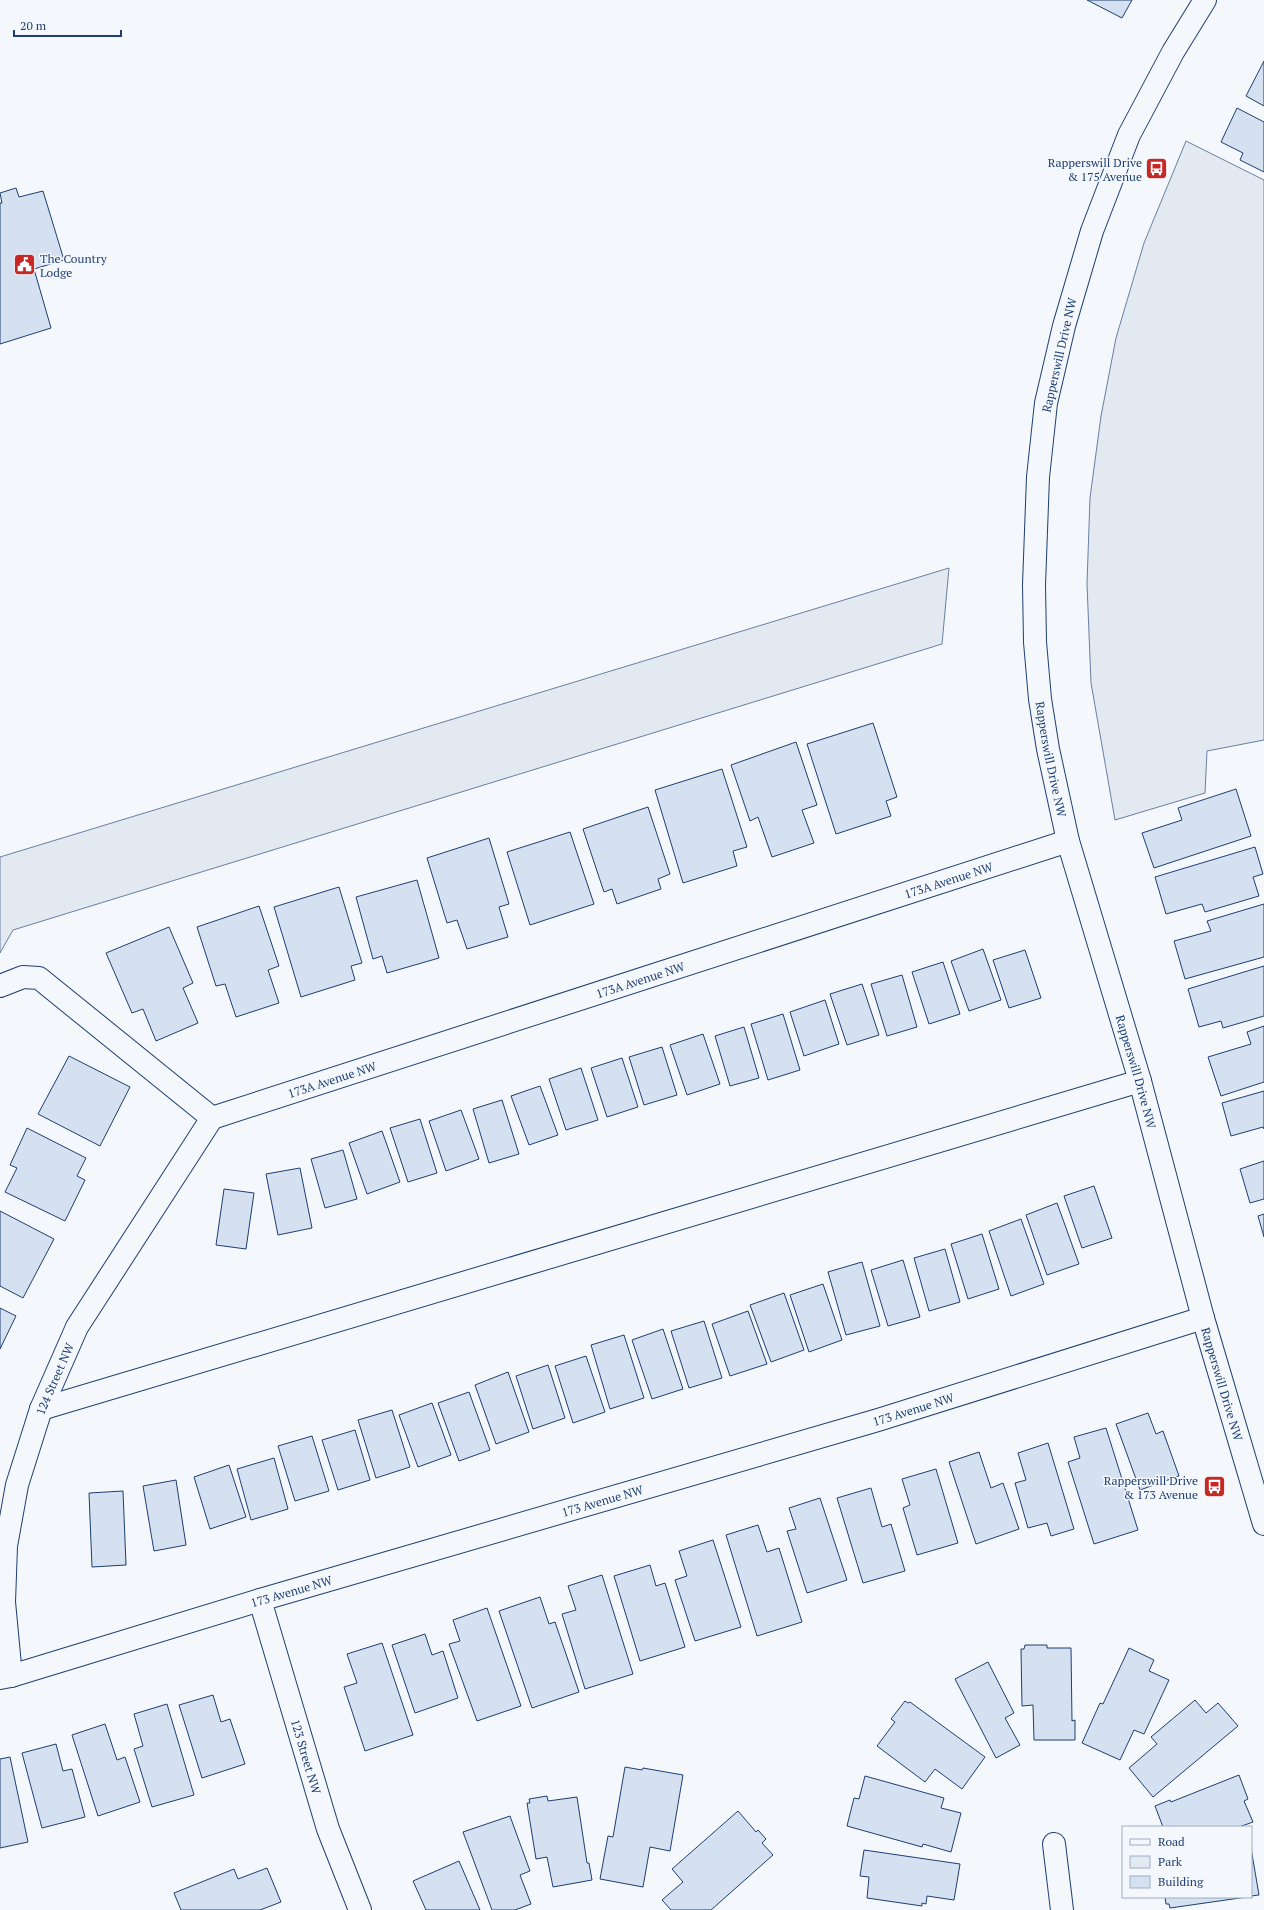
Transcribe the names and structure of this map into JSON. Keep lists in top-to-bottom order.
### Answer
{
  "streets": {
    "street": [
      "Rapperswill Drive NW",
      "173A Avenue NW",
      "124 Street NW",
      "173 Avenue NW",
      "123 Street NW"
    ]
  },
  "crossings": [
    ["Rapperswill Drive NW", "173A Avenue NW"],
    ["Rapperswill Drive NW", "173 Avenue NW"],
    ["173A Avenue NW", "124 Street NW"],
    ["124 Street NW", "173 Avenue NW"],
    ["173 Avenue NW", "123 Street NW"]
  ],
  "places": {
    "bus stop": ["Rapperswill Drive & 175 Avenue", "Rapperswill Drive & 173 Avenue"],
    "public building": ["The Country Lodge"]
  },
  "legend": ["Road", "Park", "Building"],
  "scale_bar": "20 m"
}
